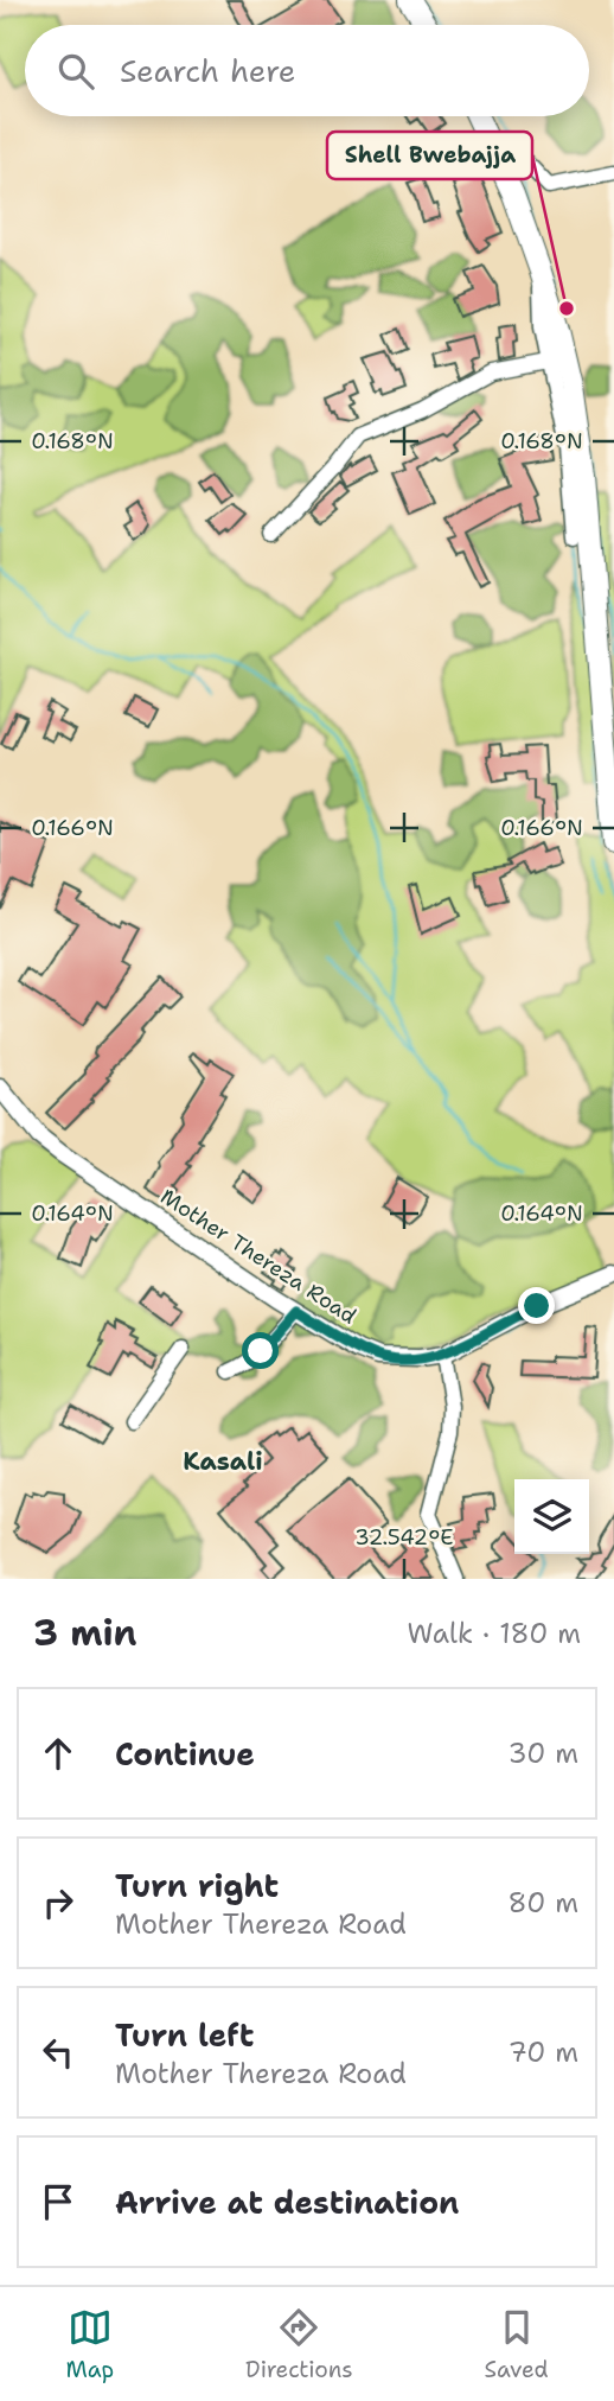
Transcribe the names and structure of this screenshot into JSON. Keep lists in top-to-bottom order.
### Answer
{
  "streets": {
    "street": ["Mother Thereza Road"]
  },
  "districts": ["Kasali"],
  "places": ["Shell Bwebajja"],
  "page": {
    "search": "Search here",
    "heading": ["3 min", "Walk · 180 m"],
    "list": [
      ["Continue", "30 m"],
      ["Turn right", "Mother Thereza Road", "80 m"],
      ["Turn left", "Mother Thereza Road", "70 m"],
      "Arrive at destination"
    ],
    "nav": ["Map", "Directions", "Saved"]
  },
  "coordinates": [
    "0.168°N",
    "0.166°N",
    "0.164°N",
    "32.542°E"
  ]
}
